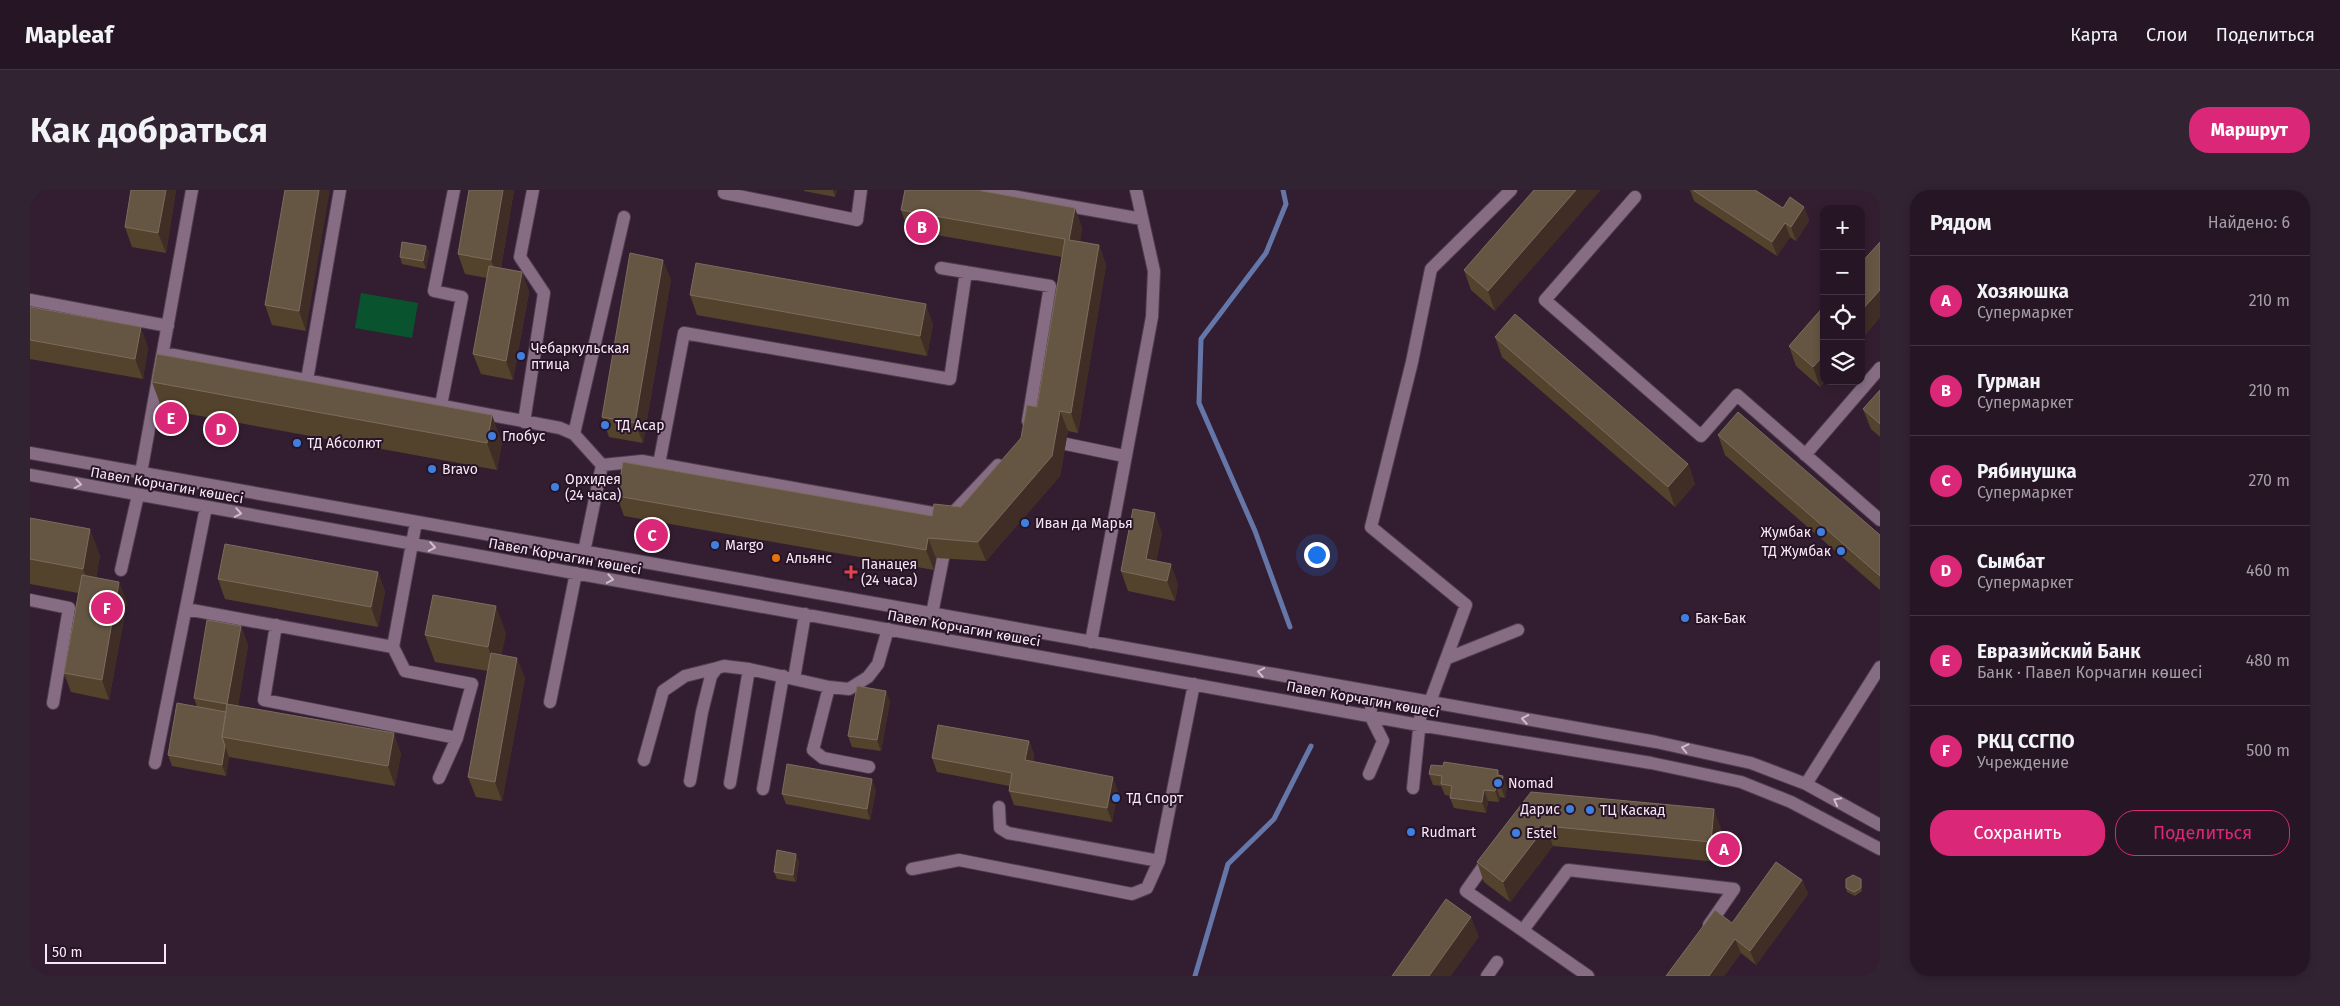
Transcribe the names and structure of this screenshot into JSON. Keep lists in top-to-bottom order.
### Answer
{
  "streets": {
    "street": ["Павел Корчагин көшесі"]
  },
  "places": {
    "other": [
      "Чебаркульская птица",
      "ТД Асар",
      "Глобус",
      "ТД Абсолют",
      "Bravo",
      "Орхидея (24 часа)",
      "Иван да Марья",
      "Жумбак",
      "Margo",
      "ТД Жумбак",
      "Альянс",
      "Бак-Бак",
      "Nomad",
      "ТД Спорт",
      "Дарис",
      "ТЦ Каскад",
      "Rudmart",
      "Estel"
    ],
    "health": ["Панацея (24 часа)"]
  },
  "scale_bar": "50 m",
  "page": {
    "header": "Mapleaf",
    "nav": ["Карта", "Слои", "Поделиться"],
    "buttons": [
      "Маршрут",
      ["Сохранить", "Поделиться"]
    ],
    "title": "Как добраться",
    "heading": ["Рядом", "Найдено: 6"],
    "map_buttons": ["+", "−"],
    "pins": [
      "B",
      "E",
      "D",
      "C",
      "F",
      "A"
    ],
    "list": [
      {
        "mark": "A",
        "name": "Хозяюшка",
        "note": "Супермаркет",
        "value": "210 m"
      },
      {
        "mark": "B",
        "name": "Гурман",
        "note": "Супермаркет",
        "value": "210 m"
      },
      {
        "mark": "C",
        "name": "Рябинушка",
        "note": "Супермаркет",
        "value": "270 m"
      },
      {
        "mark": "D",
        "name": "Сымбат",
        "note": "Супермаркет",
        "value": "460 m"
      },
      {
        "mark": "E",
        "name": "Евразийский Банк",
        "note": "Банк · Павел Корчагин көшесі",
        "value": "480 m"
      },
      {
        "mark": "F",
        "name": "РКЦ ССГПО",
        "note": "Учреждение",
        "value": "500 m"
      }
    ],
    "scale": "50 m"
  }
}
